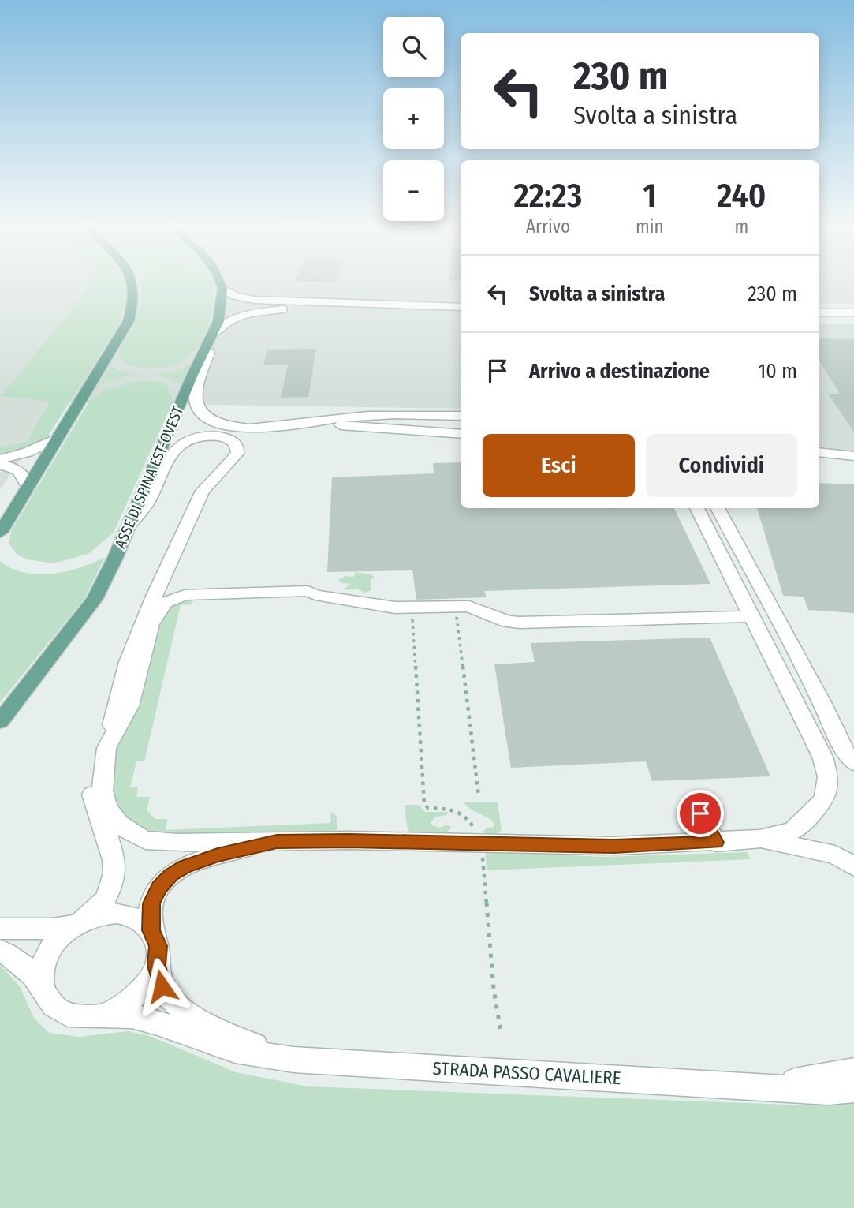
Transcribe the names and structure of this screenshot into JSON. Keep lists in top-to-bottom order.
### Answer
{
  "streets": {
    "main road": ["ASSE DI SPINA EST-OVEST"],
    "street": ["STRADA PASSO CAVALIERE"]
  },
  "page": {
    "map_buttons": ["+", "−"],
    "turn": ["230 m", "Svolta a sinistra"],
    "eta": [
      "22:23",
      "Arrivo",
      "1",
      "min",
      "240",
      "m"
    ],
    "list": [
      {
        "name": "Svolta a sinistra",
        "value": "230 m"
      },
      {
        "name": "Arrivo a destinazione",
        "value": "10 m"
      }
    ],
    "buttons": ["Esci", "Condividi"]
  }
}
